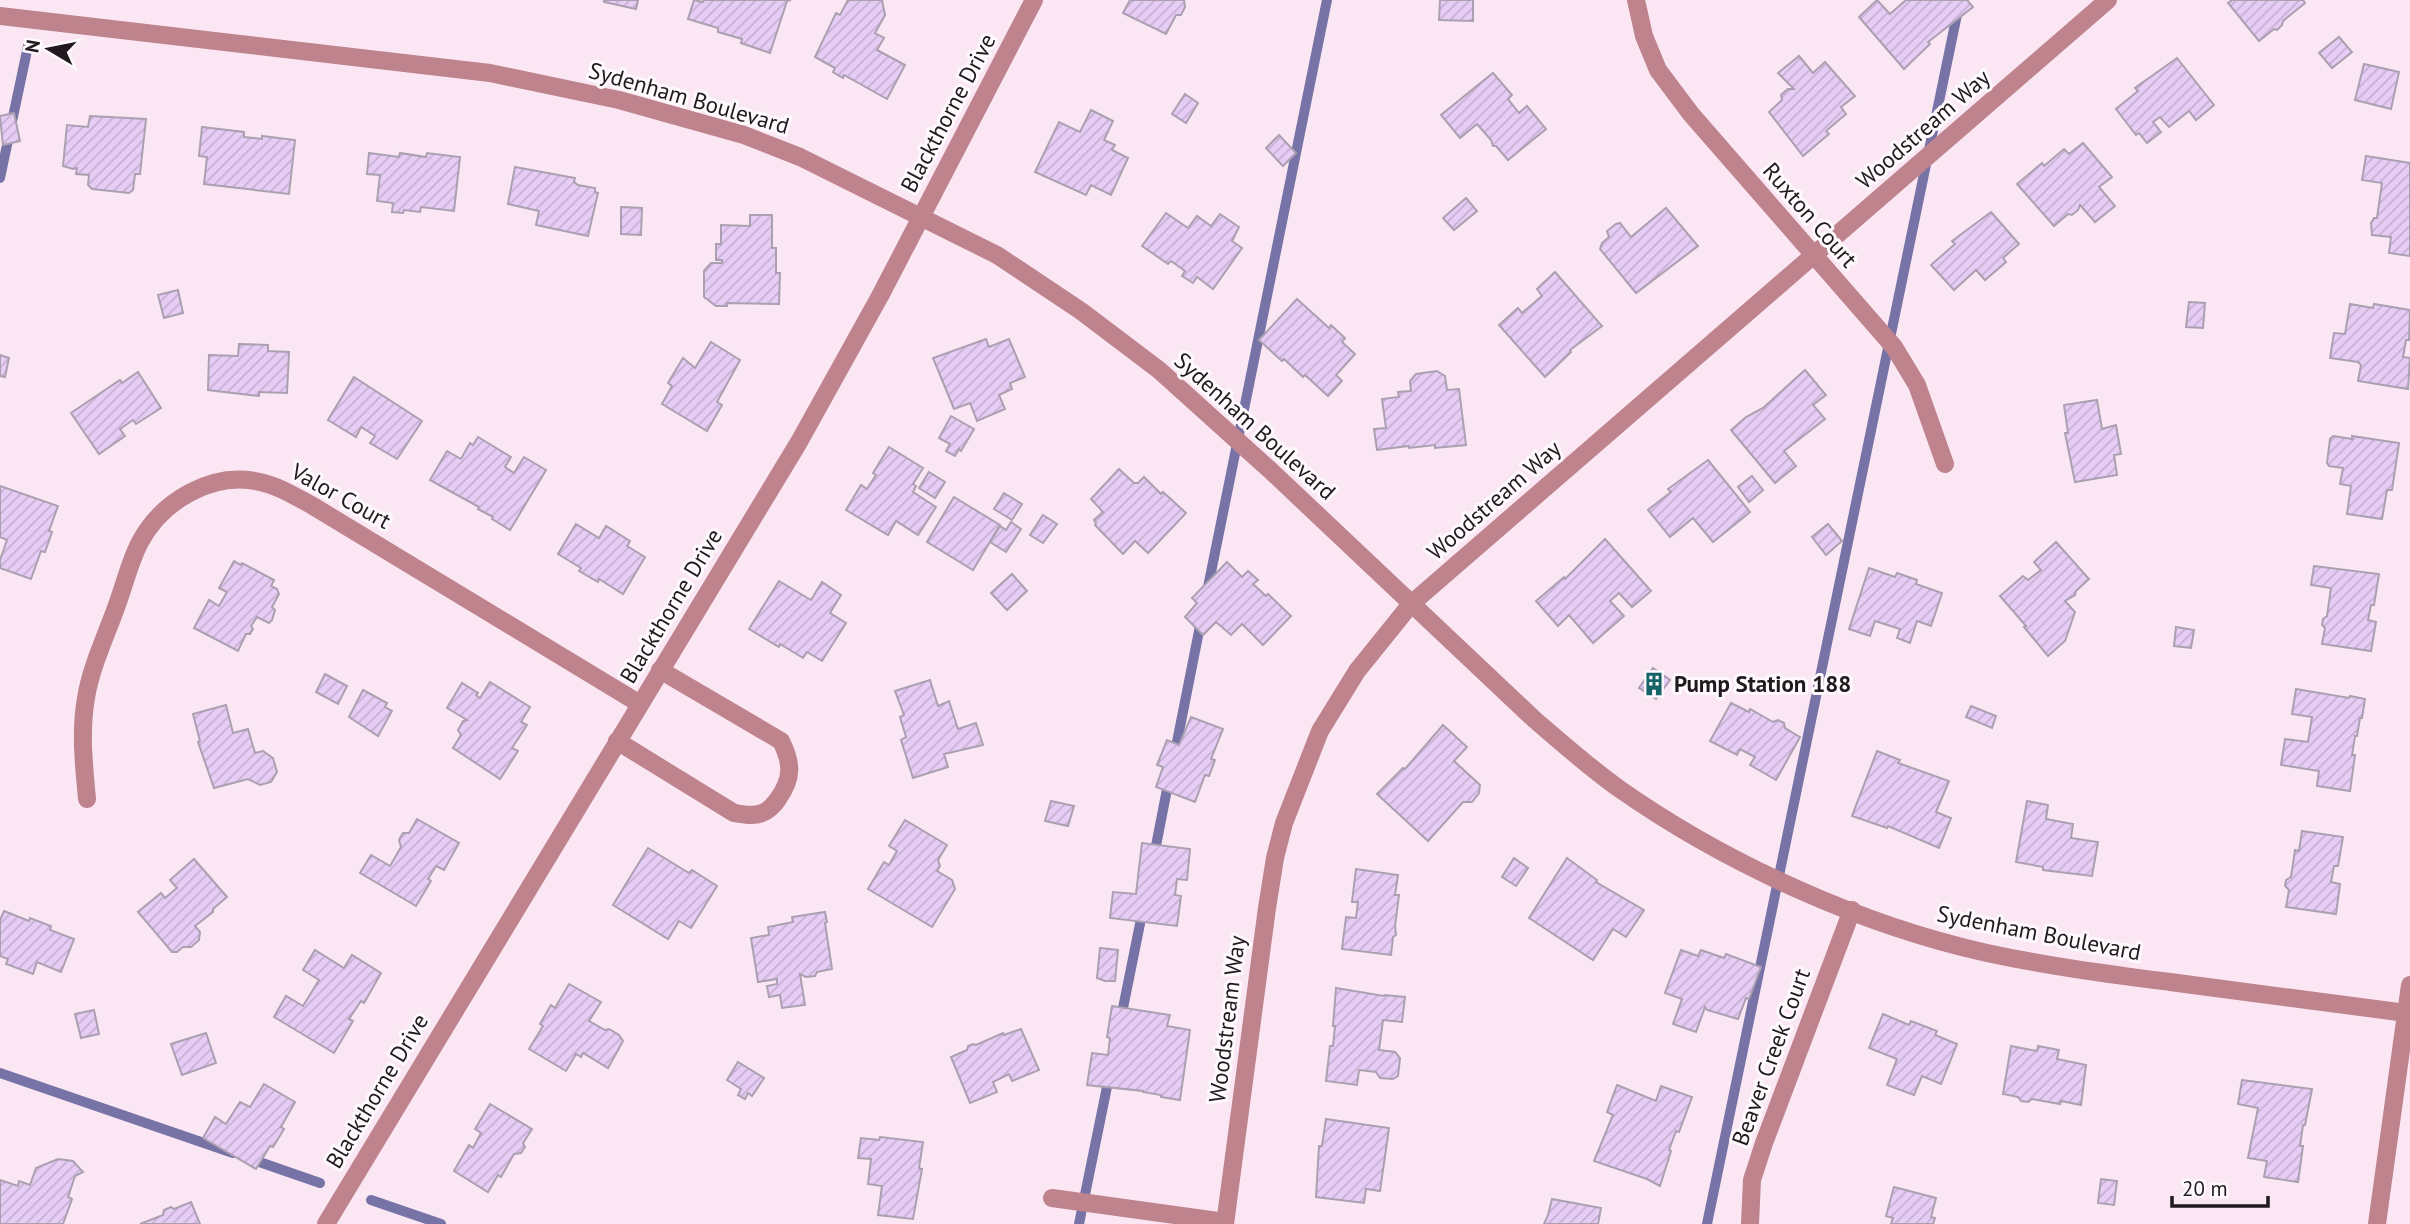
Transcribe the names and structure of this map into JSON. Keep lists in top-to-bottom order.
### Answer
{
  "streets": {
    "street": [
      "Sydenham Boulevard",
      "Blackthorne Drive",
      "Woodstream Way",
      "Ruxton Court",
      "Valor Court",
      "Beaver Creek Court"
    ]
  },
  "crossings": [
    ["Sydenham Boulevard", "Blackthorne Drive"],
    ["Sydenham Boulevard", "Woodstream Way"],
    ["Sydenham Boulevard", "Beaver Creek Court"],
    ["Blackthorne Drive", "Valor Court"],
    ["Woodstream Way", "Ruxton Court"]
  ],
  "places": {
    "building": ["Pump Station 188"]
  },
  "scale_bar": "20 m",
  "north": "left"
}
